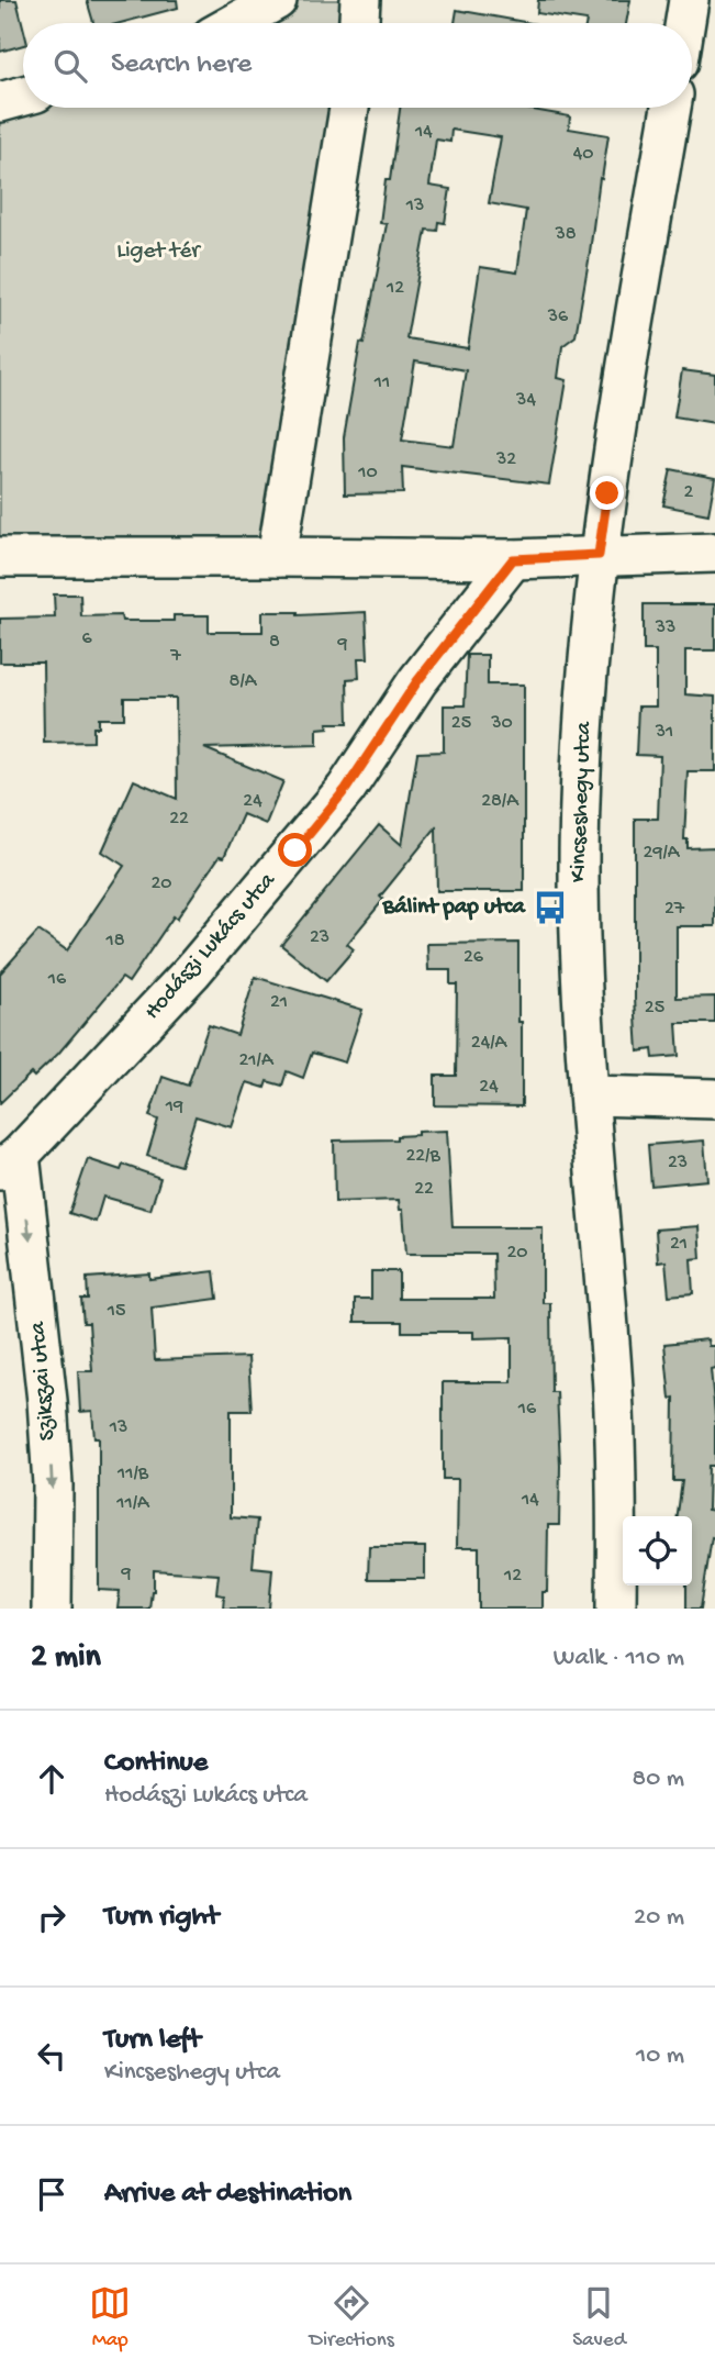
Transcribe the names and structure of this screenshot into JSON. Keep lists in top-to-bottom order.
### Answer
{
  "streets": {
    "street": ["Kincseshegy utca", "Hodászi Lukács utca", "Szikszai utca"]
  },
  "crossings": [
    ["Hodászi Lukács utca", "Szikszai utca"]
  ],
  "one_way": ["Szikszai utca"],
  "parks": ["Liget tér"],
  "places": {
    "bus stop": ["Bálint pap utca"]
  },
  "house_numbers": [
    "14",
    "40",
    "13",
    "38",
    "12",
    "36",
    "11",
    "34",
    "32",
    "10",
    "2",
    "33",
    "6",
    "8",
    "9",
    "7",
    "8/A",
    "25",
    "30",
    "31",
    "24",
    "28/A",
    "22",
    "29/A",
    "20",
    "27",
    "23",
    "18",
    "26",
    "16",
    "21",
    "25",
    "24/A",
    "21/A",
    "24",
    "19",
    "22/B",
    "23",
    "22",
    "21",
    "20",
    "15",
    "16",
    "13",
    "11/B",
    "14",
    "11/A",
    "9",
    "12"
  ],
  "page": {
    "search": "Search here",
    "heading": ["2 min", "Walk · 110 m"],
    "list": [
      ["Continue", "Hodászi Lukács utca", "80 m"],
      ["Turn right", "20 m"],
      ["Turn left", "Kincseshegy utca", "10 m"],
      "Arrive at destination"
    ],
    "nav": ["Map", "Directions", "Saved"]
  }
}
